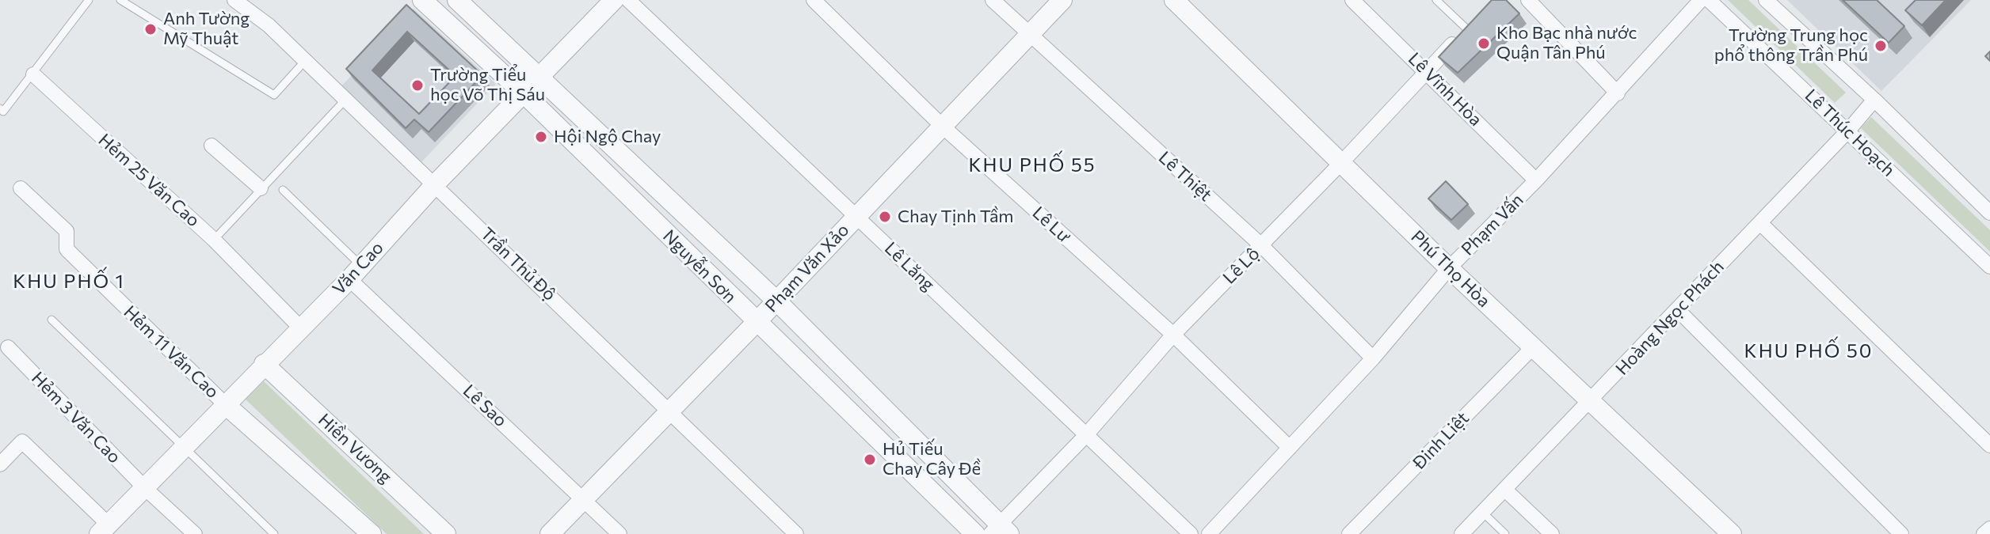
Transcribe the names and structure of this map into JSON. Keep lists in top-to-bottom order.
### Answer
{
  "streets": {
    "street": [
      "Lê Vĩnh Hòa",
      "Lê Thúc Hoạch",
      "Lê Thiệt",
      "Hẻm 25 Văn Cao",
      "Lê Lư",
      "Phạm Vấn",
      "Trần Thủ Độ",
      "Lê Lộ",
      "Nguyễn Sơn",
      "Lê Lăng",
      "Văn Cao",
      "Phạm Văn Xảo",
      "Phú Thọ Hòa",
      "Hoàng Ngọc Phách",
      "Hẻm 11 Văn Cao",
      "Lê Sao",
      "Hẻm 3 Văn Cao",
      "Đinh Liệt",
      "Hiền Vương"
    ]
  },
  "crossings": [
    ["Lê Vĩnh Hòa", "Phạm Vấn"],
    ["Lê Vĩnh Hòa", "Lê Lộ"],
    ["Lê Thúc Hoạch", "Hoàng Ngọc Phách"],
    ["Lê Thiệt", "Phạm Vấn"],
    ["Lê Thiệt", "Lê Lộ"],
    ["Lê Thiệt", "Phạm Văn Xảo"],
    ["Hẻm 25 Văn Cao", "Văn Cao"],
    ["Lê Lư", "Phạm Vấn"],
    ["Lê Lư", "Lê Lộ"],
    ["Lê Lư", "Phạm Văn Xảo"],
    ["Phạm Vấn", "Phú Thọ Hòa"],
    ["Trần Thủ Độ", "Văn Cao"],
    ["Trần Thủ Độ", "Phạm Văn Xảo"],
    ["Lê Lộ", "Nguyễn Sơn"],
    ["Lê Lộ", "Lê Lăng"],
    ["Lê Lộ", "Phú Thọ Hòa"],
    ["Nguyễn Sơn", "Văn Cao"],
    ["Nguyễn Sơn", "Phạm Văn Xảo"],
    ["Lê Lăng", "Phạm Văn Xảo"],
    ["Văn Cao", "Hẻm 11 Văn Cao"],
    ["Văn Cao", "Lê Sao"],
    ["Văn Cao", "Hẻm 3 Văn Cao"],
    ["Văn Cao", "Hiền Vương"],
    ["Phạm Văn Xảo", "Lê Sao"],
    ["Phú Thọ Hòa", "Hoàng Ngọc Phách"],
    ["Phú Thọ Hòa", "Đinh Liệt"]
  ],
  "districts": ["KHU PHỐ 55", "KHU PHỐ 1", "KHU PHỐ 50"],
  "places": [
    "Anh Tường Mỹ Thuật",
    "Kho Bạc nhà nước Quận Tân Phú",
    "Trường Trung học phổ thông Trần Phú",
    "Trường Tiểu học Võ Thị Sáu",
    "Hội Ngộ Chay",
    "Chay Tịnh Tầm",
    "Hủ Tiếu Chay Cây Đề"
  ]
}
